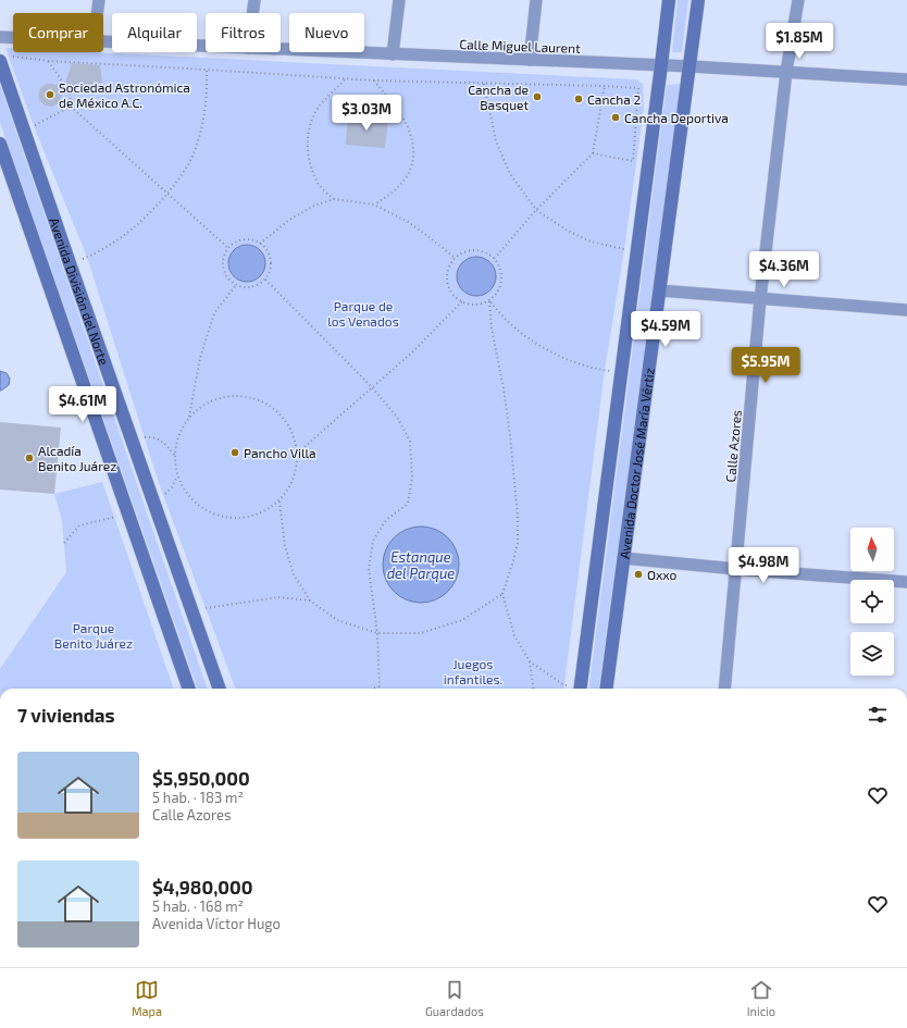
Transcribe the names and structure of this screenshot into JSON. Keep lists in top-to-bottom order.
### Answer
{
  "streets": {
    "main road": ["Avenida División del Norte", "Avenida Doctor José María Vértiz"],
    "street": ["Calle Miguel Laurent", "Calle Azores"]
  },
  "crossings": [
    ["Calle Miguel Laurent", "Calle Azores"],
    ["Calle Miguel Laurent", "Avenida Doctor José María Vértiz"]
  ],
  "water": ["Estanque del Parque"],
  "parks": ["Parque de los Venados", "Parque Benito Juárez", "Juegos infantiles."],
  "places": [
    "Sociedad Astronómica de México A.C.",
    "Cancha de Basquet",
    "Cancha 2",
    "Cancha Deportiva",
    "Pancho Villa",
    "Alcadía Benito Juárez",
    "Oxxo"
  ],
  "north": "top",
  "page": {
    "chip": [
      "Comprar",
      "Alquilar",
      "Filtros",
      "Nuevo"
    ],
    "price": [
      "$1.85M",
      "$3.03M",
      "$4.36M",
      "$4.59M",
      "$5.95M",
      "$4.61M",
      "$4.98M"
    ],
    "heading": "7 viviendas",
    "list": [
      {
        "name": "$5,950,000",
        "note": "5 hab. · 183 m² · Calle Azores"
      },
      {
        "name": "$4,980,000",
        "note": "5 hab. · 168 m² · Avenida Víctor Hugo"
      }
    ],
    "tabs": ["Mapa", "Guardados", "Inicio"]
  }
}
